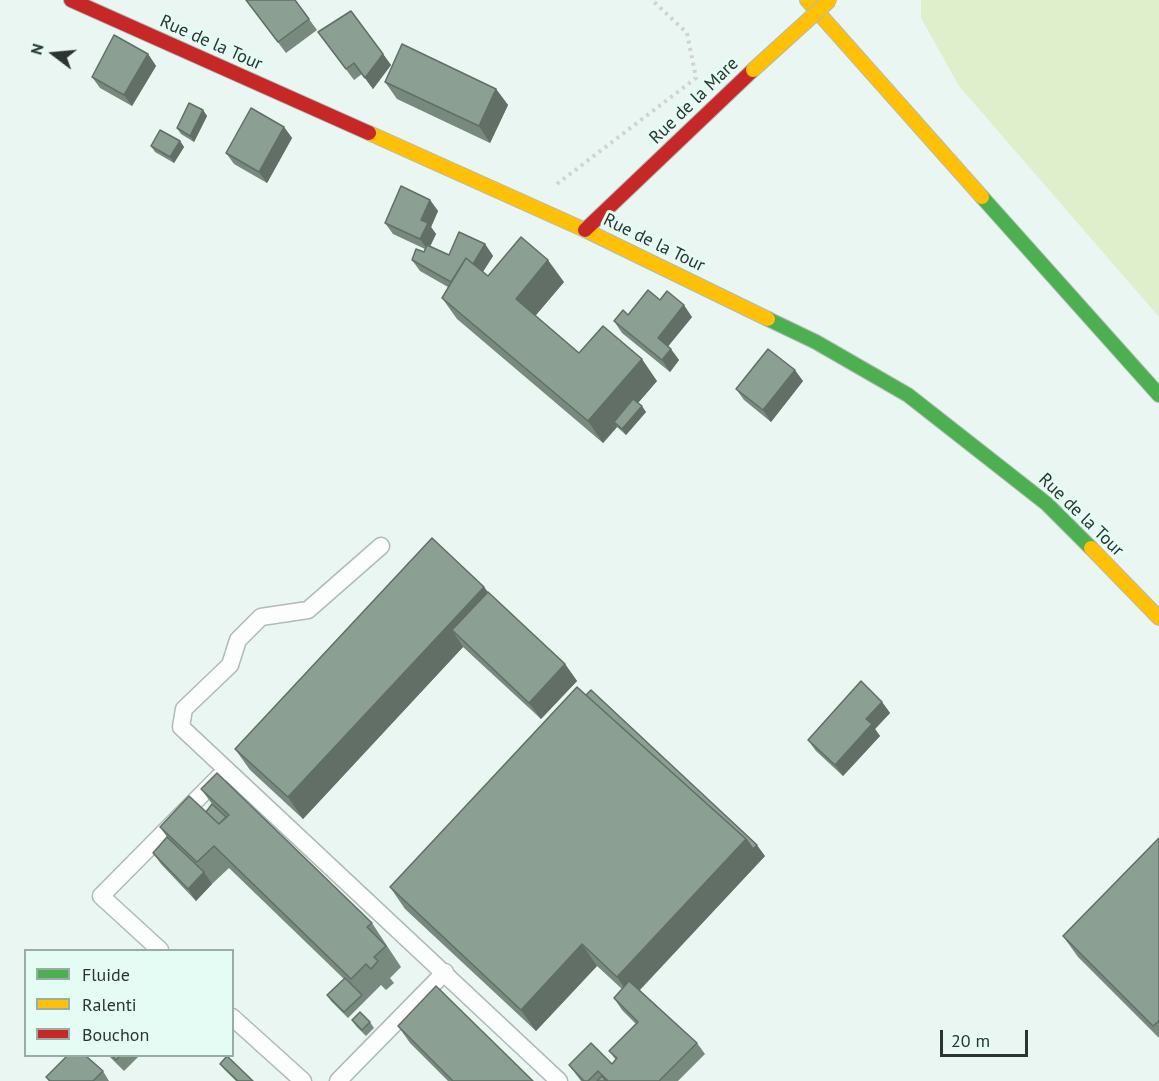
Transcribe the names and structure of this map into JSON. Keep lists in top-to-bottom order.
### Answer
{
  "streets": {
    "street": ["Rue de la Tour", "Rue de la Mare"]
  },
  "crossings": [
    ["Rue de la Tour", "Rue de la Mare"]
  ],
  "legend": ["Fluide", "Ralenti", "Bouchon"],
  "scale_bar": "20 m",
  "north": "left"
}
